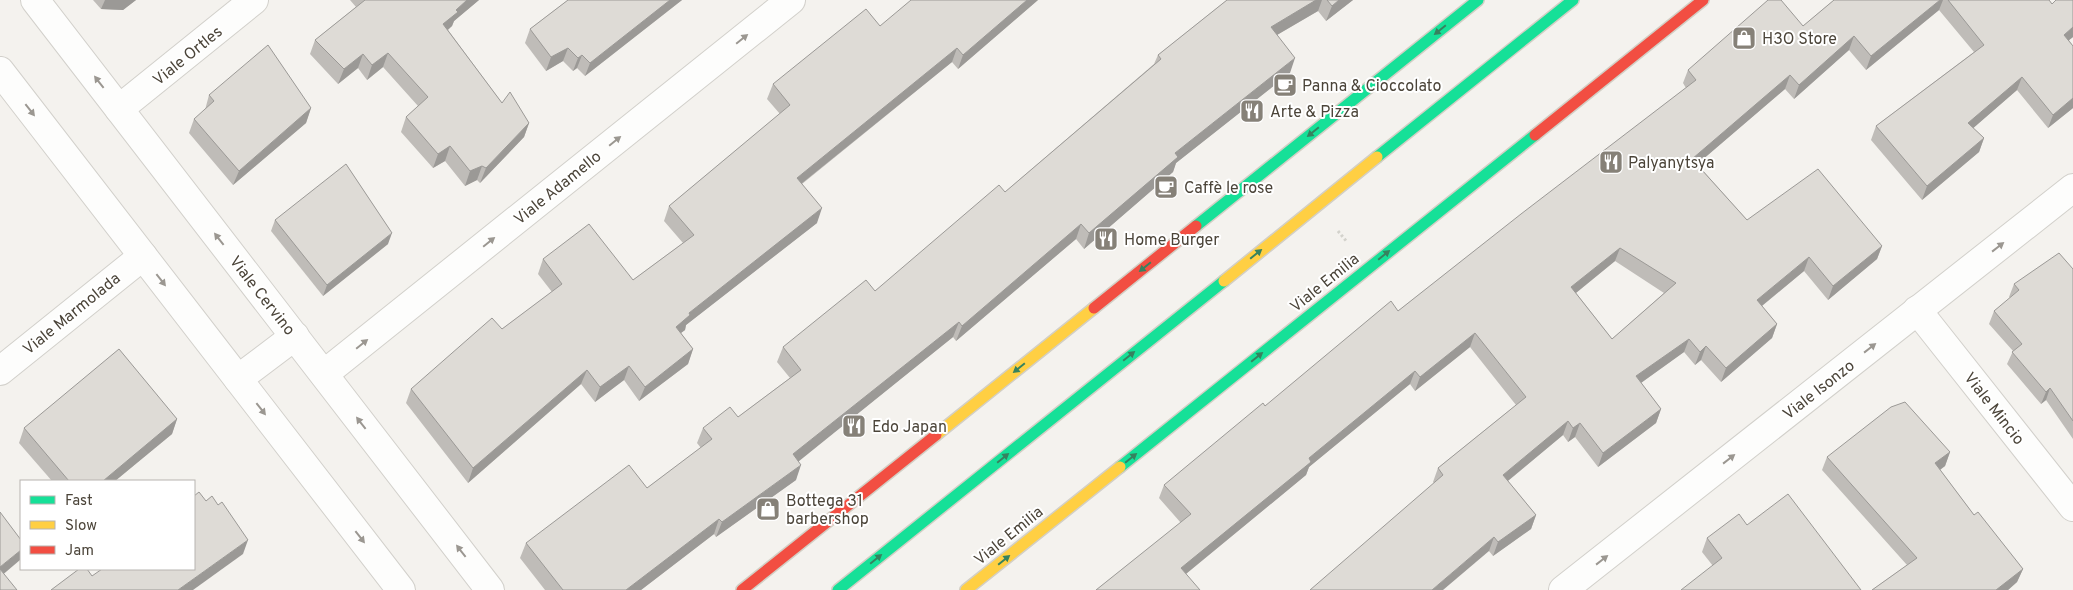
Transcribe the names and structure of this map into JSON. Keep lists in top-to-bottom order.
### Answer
{
  "streets": {
    "street": [
      "Viale Ortles",
      "Viale Adamello",
      "Viale Emilia",
      "Viale Cervino",
      "Viale Marmolada",
      "Viale Isonzo",
      "Viale Mincio"
    ]
  },
  "crossings": [
    ["Viale Ortles", "Viale Cervino"],
    ["Viale Adamello", "Viale Cervino"],
    ["Viale Isonzo", "Viale Mincio"]
  ],
  "one_way": ["Viale Adamello", "Viale Isonzo"],
  "places": {
    "shop": ["H3O Store", "Bottega 31 barbershop"],
    "cafe": ["Panna & Cioccolato", "Caffè le rose"],
    "restaurant": [
      "Arte & Pizza",
      "Palyanytsya",
      "Home Burger",
      "Edo Japan"
    ]
  },
  "legend": ["Fast", "Slow", "Jam"]
}
